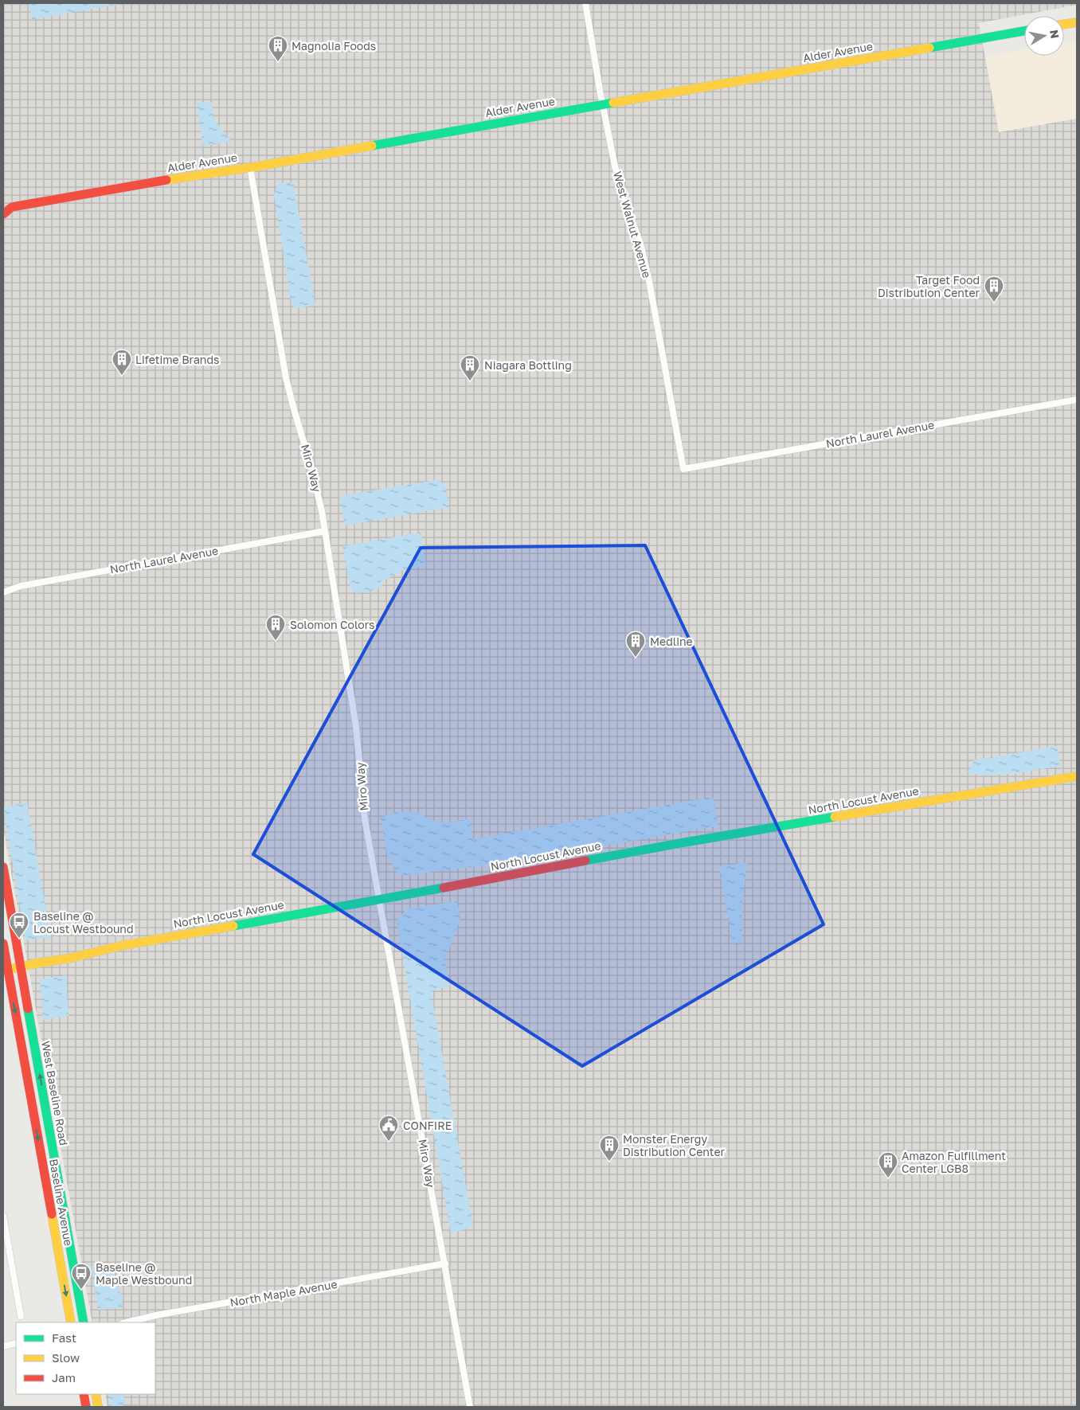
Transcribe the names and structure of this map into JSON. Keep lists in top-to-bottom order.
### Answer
{
  "streets": {
    "main road": [
      "Alder Avenue",
      "North Locust Avenue",
      "West Baseline Road",
      "Baseline Avenue"
    ],
    "street": [
      "West Walnut Avenue",
      "North Laurel Avenue",
      "Miro Way",
      "North Maple Avenue"
    ]
  },
  "crossings": [
    ["Alder Avenue", "West Walnut Avenue"],
    ["Alder Avenue", "Miro Way"],
    ["West Walnut Avenue", "North Laurel Avenue"],
    ["North Laurel Avenue", "Miro Way"],
    ["Miro Way", "North Locust Avenue"],
    ["Miro Way", "North Maple Avenue"],
    ["North Locust Avenue", "West Baseline Road"],
    ["North Locust Avenue", "Baseline Avenue"]
  ],
  "one_way": ["West Baseline Road", "Baseline Avenue"],
  "places": {
    "building": [
      "Magnolia Foods",
      "Target Food Distribution Center",
      "Lifetime Brands",
      "Niagara Bottling",
      "Solomon Colors",
      "Medline",
      "Monster Energy Distribution Center",
      "Amazon Fulfillment Center LGB8"
    ],
    "bus stop": ["Baseline @ Locust Westbound", "Baseline @ Maple Westbound"],
    "public building": ["CONFIRE"]
  },
  "legend": ["Fast", "Slow", "Jam"],
  "north": "right"
}
